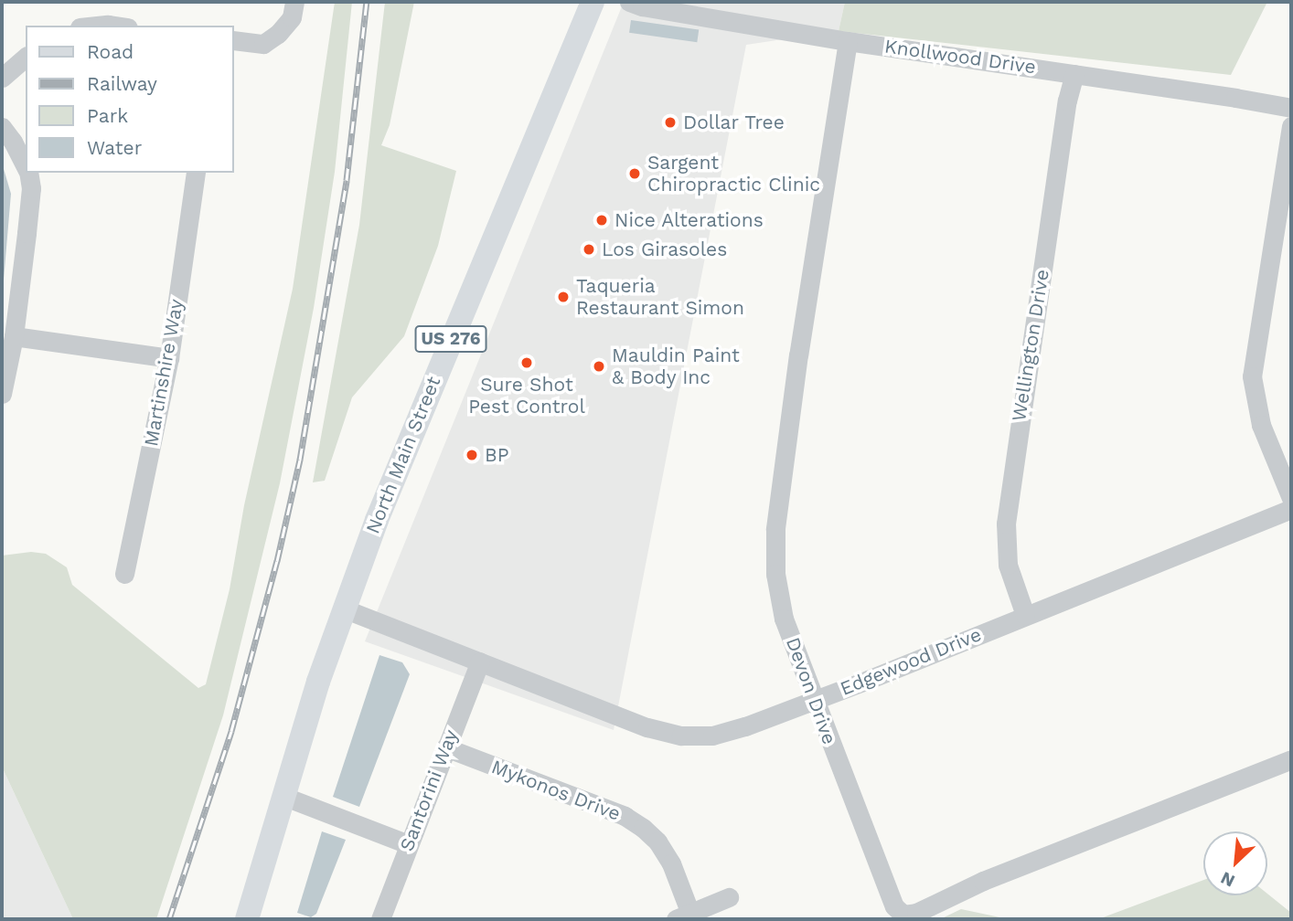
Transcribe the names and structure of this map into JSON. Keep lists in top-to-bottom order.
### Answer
{
  "streets": {
    "main road": ["US 276", "North Main Street"],
    "street": [
      "Knollwood Drive",
      "Wellington Drive",
      "Martinshire Way",
      "Edgewood Drive",
      "Devon Drive",
      "Santorini Way",
      "Mykonos Drive"
    ]
  },
  "crossings": [
    ["Knollwood Drive", "Wellington Drive"],
    ["Knollwood Drive", "Devon Drive"],
    ["Wellington Drive", "Edgewood Drive"],
    ["North Main Street", "Edgewood Drive"],
    ["Edgewood Drive", "Devon Drive"],
    ["Edgewood Drive", "Santorini Way"],
    ["Santorini Way", "Mykonos Drive"]
  ],
  "places": [
    "Dollar Tree",
    "Sargent Chiropractic Clinic",
    "Nice Alterations",
    "Los Girasoles",
    "Taqueria Restaurant Simon",
    "Sure Shot Pest Control",
    "Mauldin Paint & Body Inc",
    "BP"
  ],
  "legend": [
    "Road",
    "Railway",
    "Park",
    "Water"
  ],
  "north": "bottom left"
}
